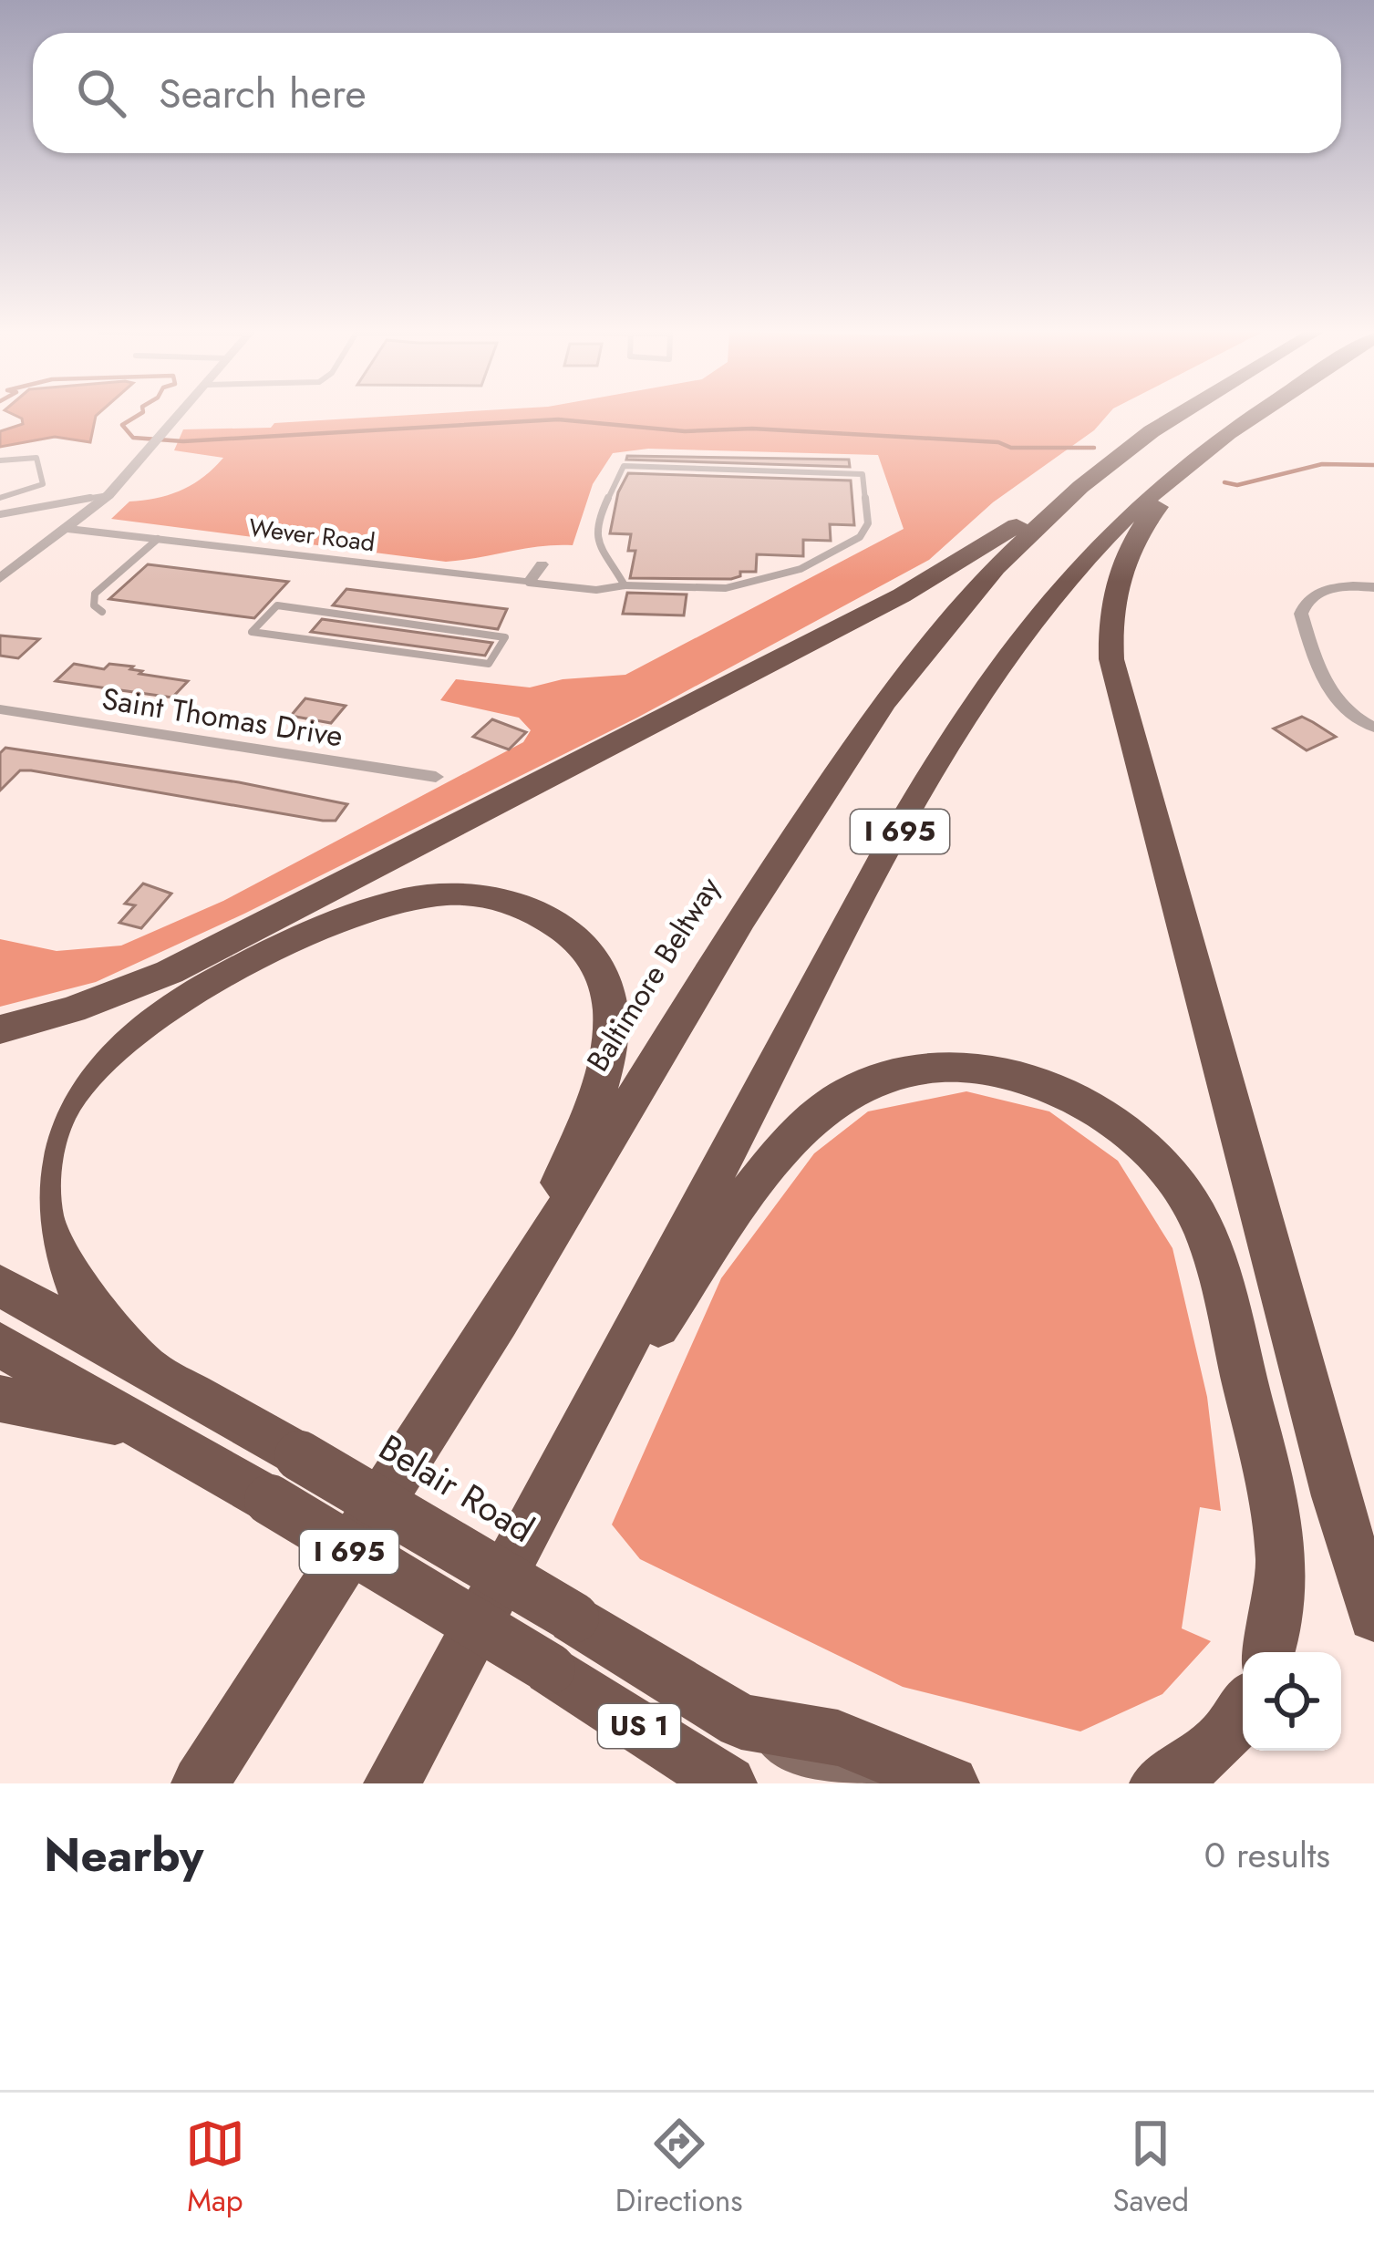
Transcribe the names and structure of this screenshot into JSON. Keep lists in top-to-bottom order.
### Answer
{
  "streets": {
    "highway": [
      "I 695",
      "Baltimore Beltway",
      "Belair Road",
      "US 1"
    ],
    "street": ["Wever Road", "Saint Thomas Drive"]
  },
  "page": {
    "search": "Search here",
    "heading": ["Nearby", "0 results"],
    "nav": ["Map", "Directions", "Saved"]
  }
}
